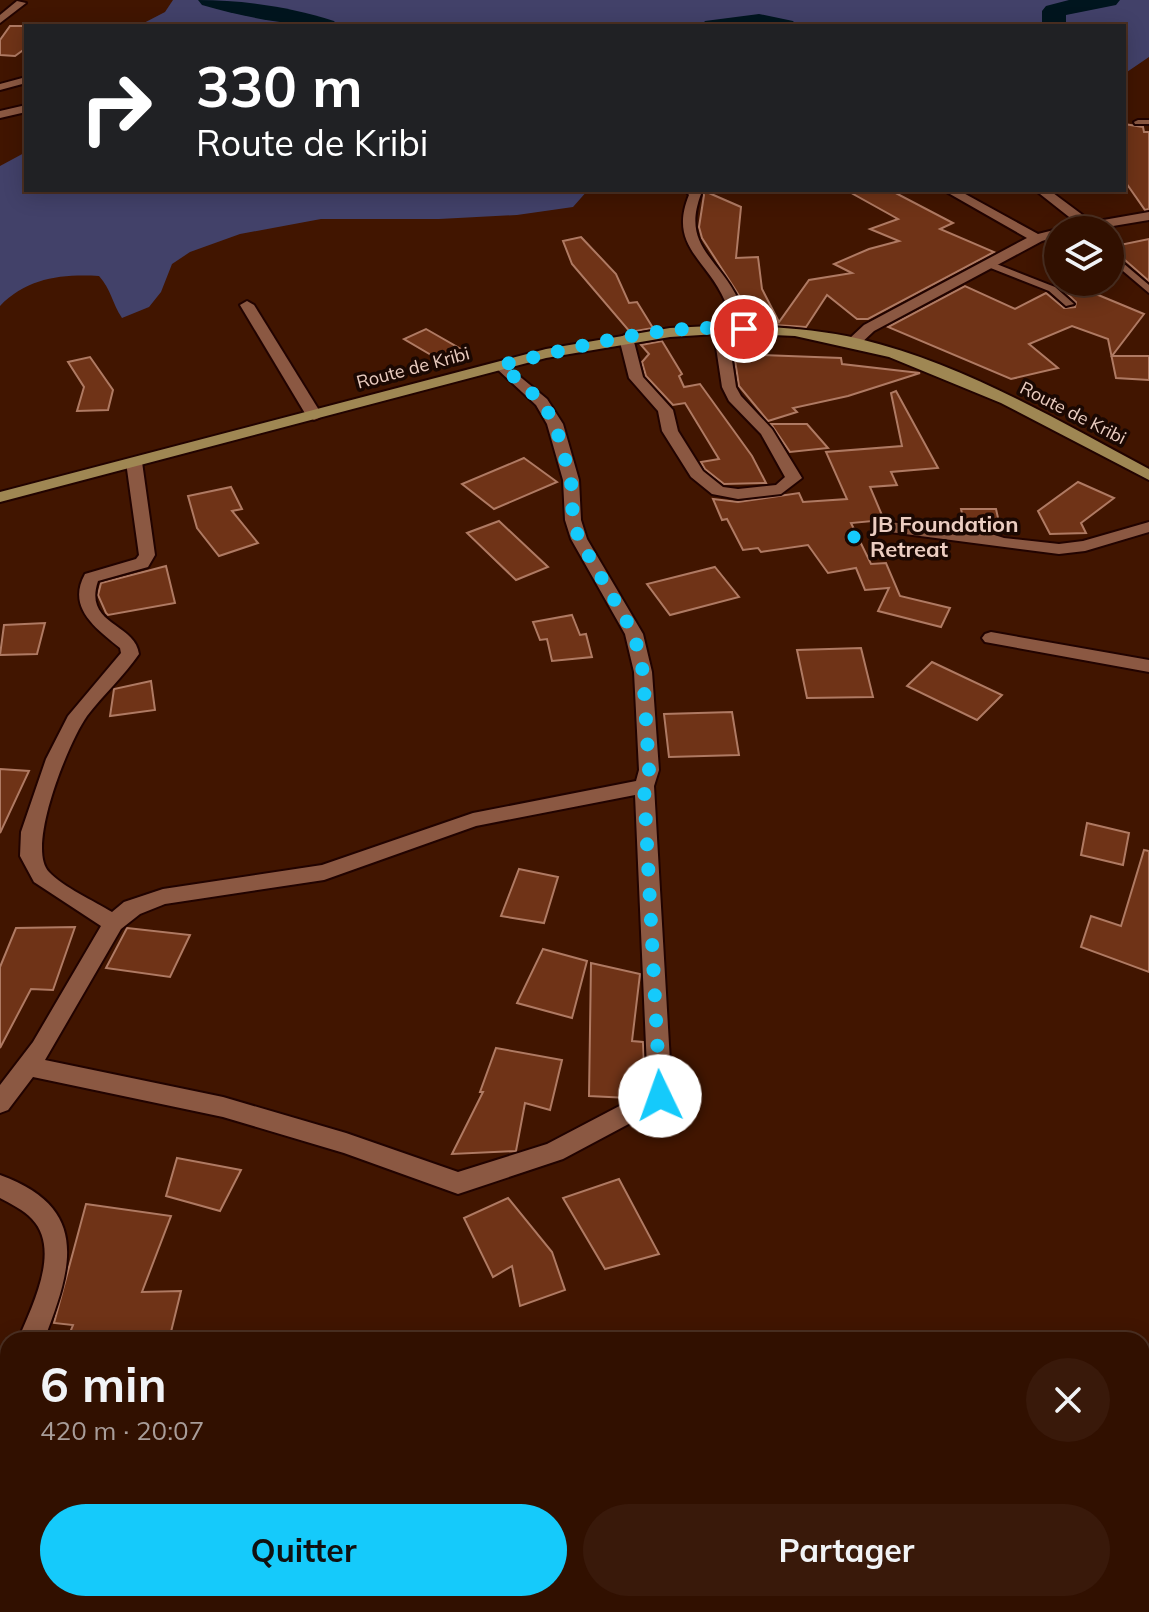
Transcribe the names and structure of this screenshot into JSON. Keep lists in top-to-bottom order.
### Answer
{
  "streets": {
    "main road": ["Route de Kribi"]
  },
  "places": ["JB Foundation Retreat"],
  "page": {
    "turn": ["330 m", "Route de Kribi"],
    "heading": ["6 min", "420 m · 20:07"],
    "buttons": ["Quitter", "Partager"]
  }
}
